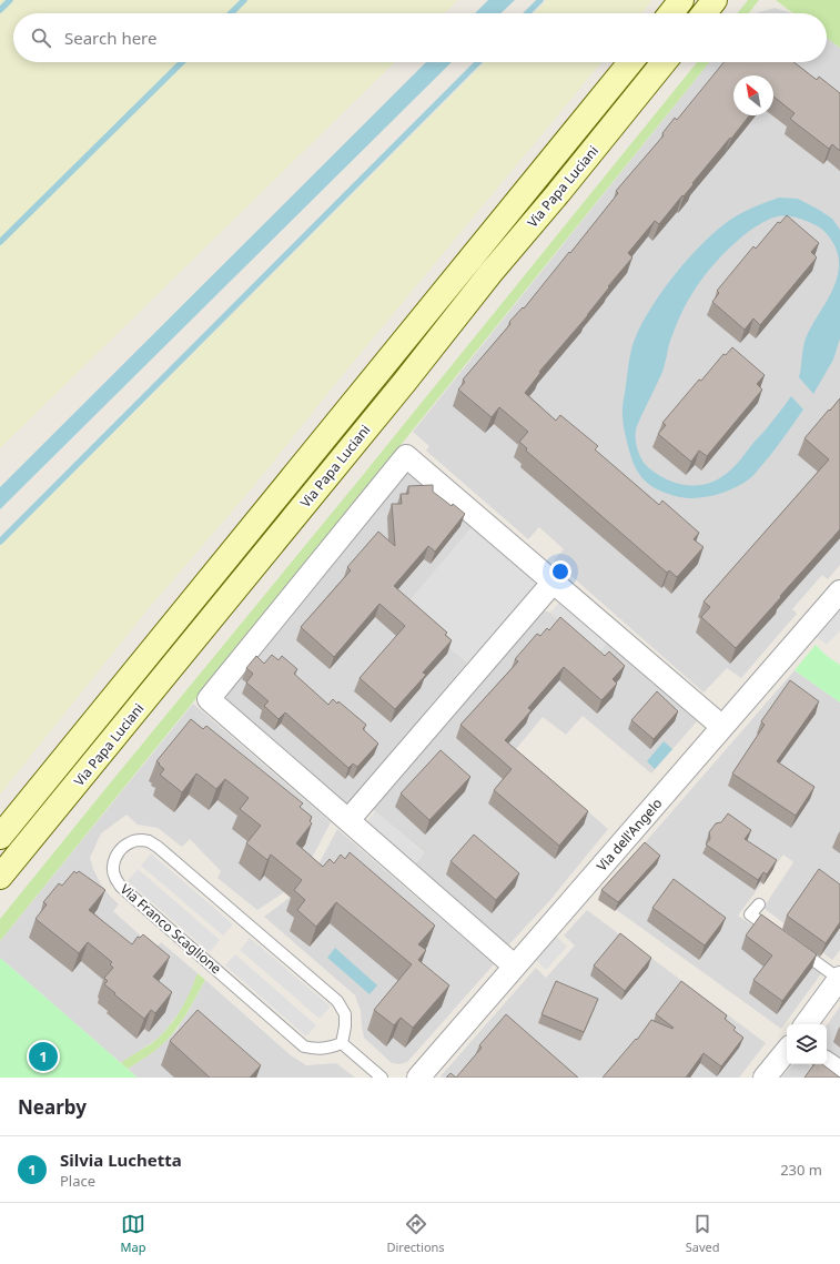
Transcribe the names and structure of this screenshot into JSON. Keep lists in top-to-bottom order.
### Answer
{
  "streets": {
    "main road": ["Via Papa Luciani"],
    "street": ["Via dell'Angelo"],
    "lane": ["Via Franco Scaglione"]
  },
  "north": "top left",
  "page": {
    "search": "Search here",
    "pins": "1",
    "heading": "Nearby",
    "list": [
      {
        "mark": "1",
        "name": "Silvia Luchetta",
        "note": "Place",
        "value": "230 m"
      }
    ],
    "nav": ["Map", "Directions", "Saved"]
  }
}
